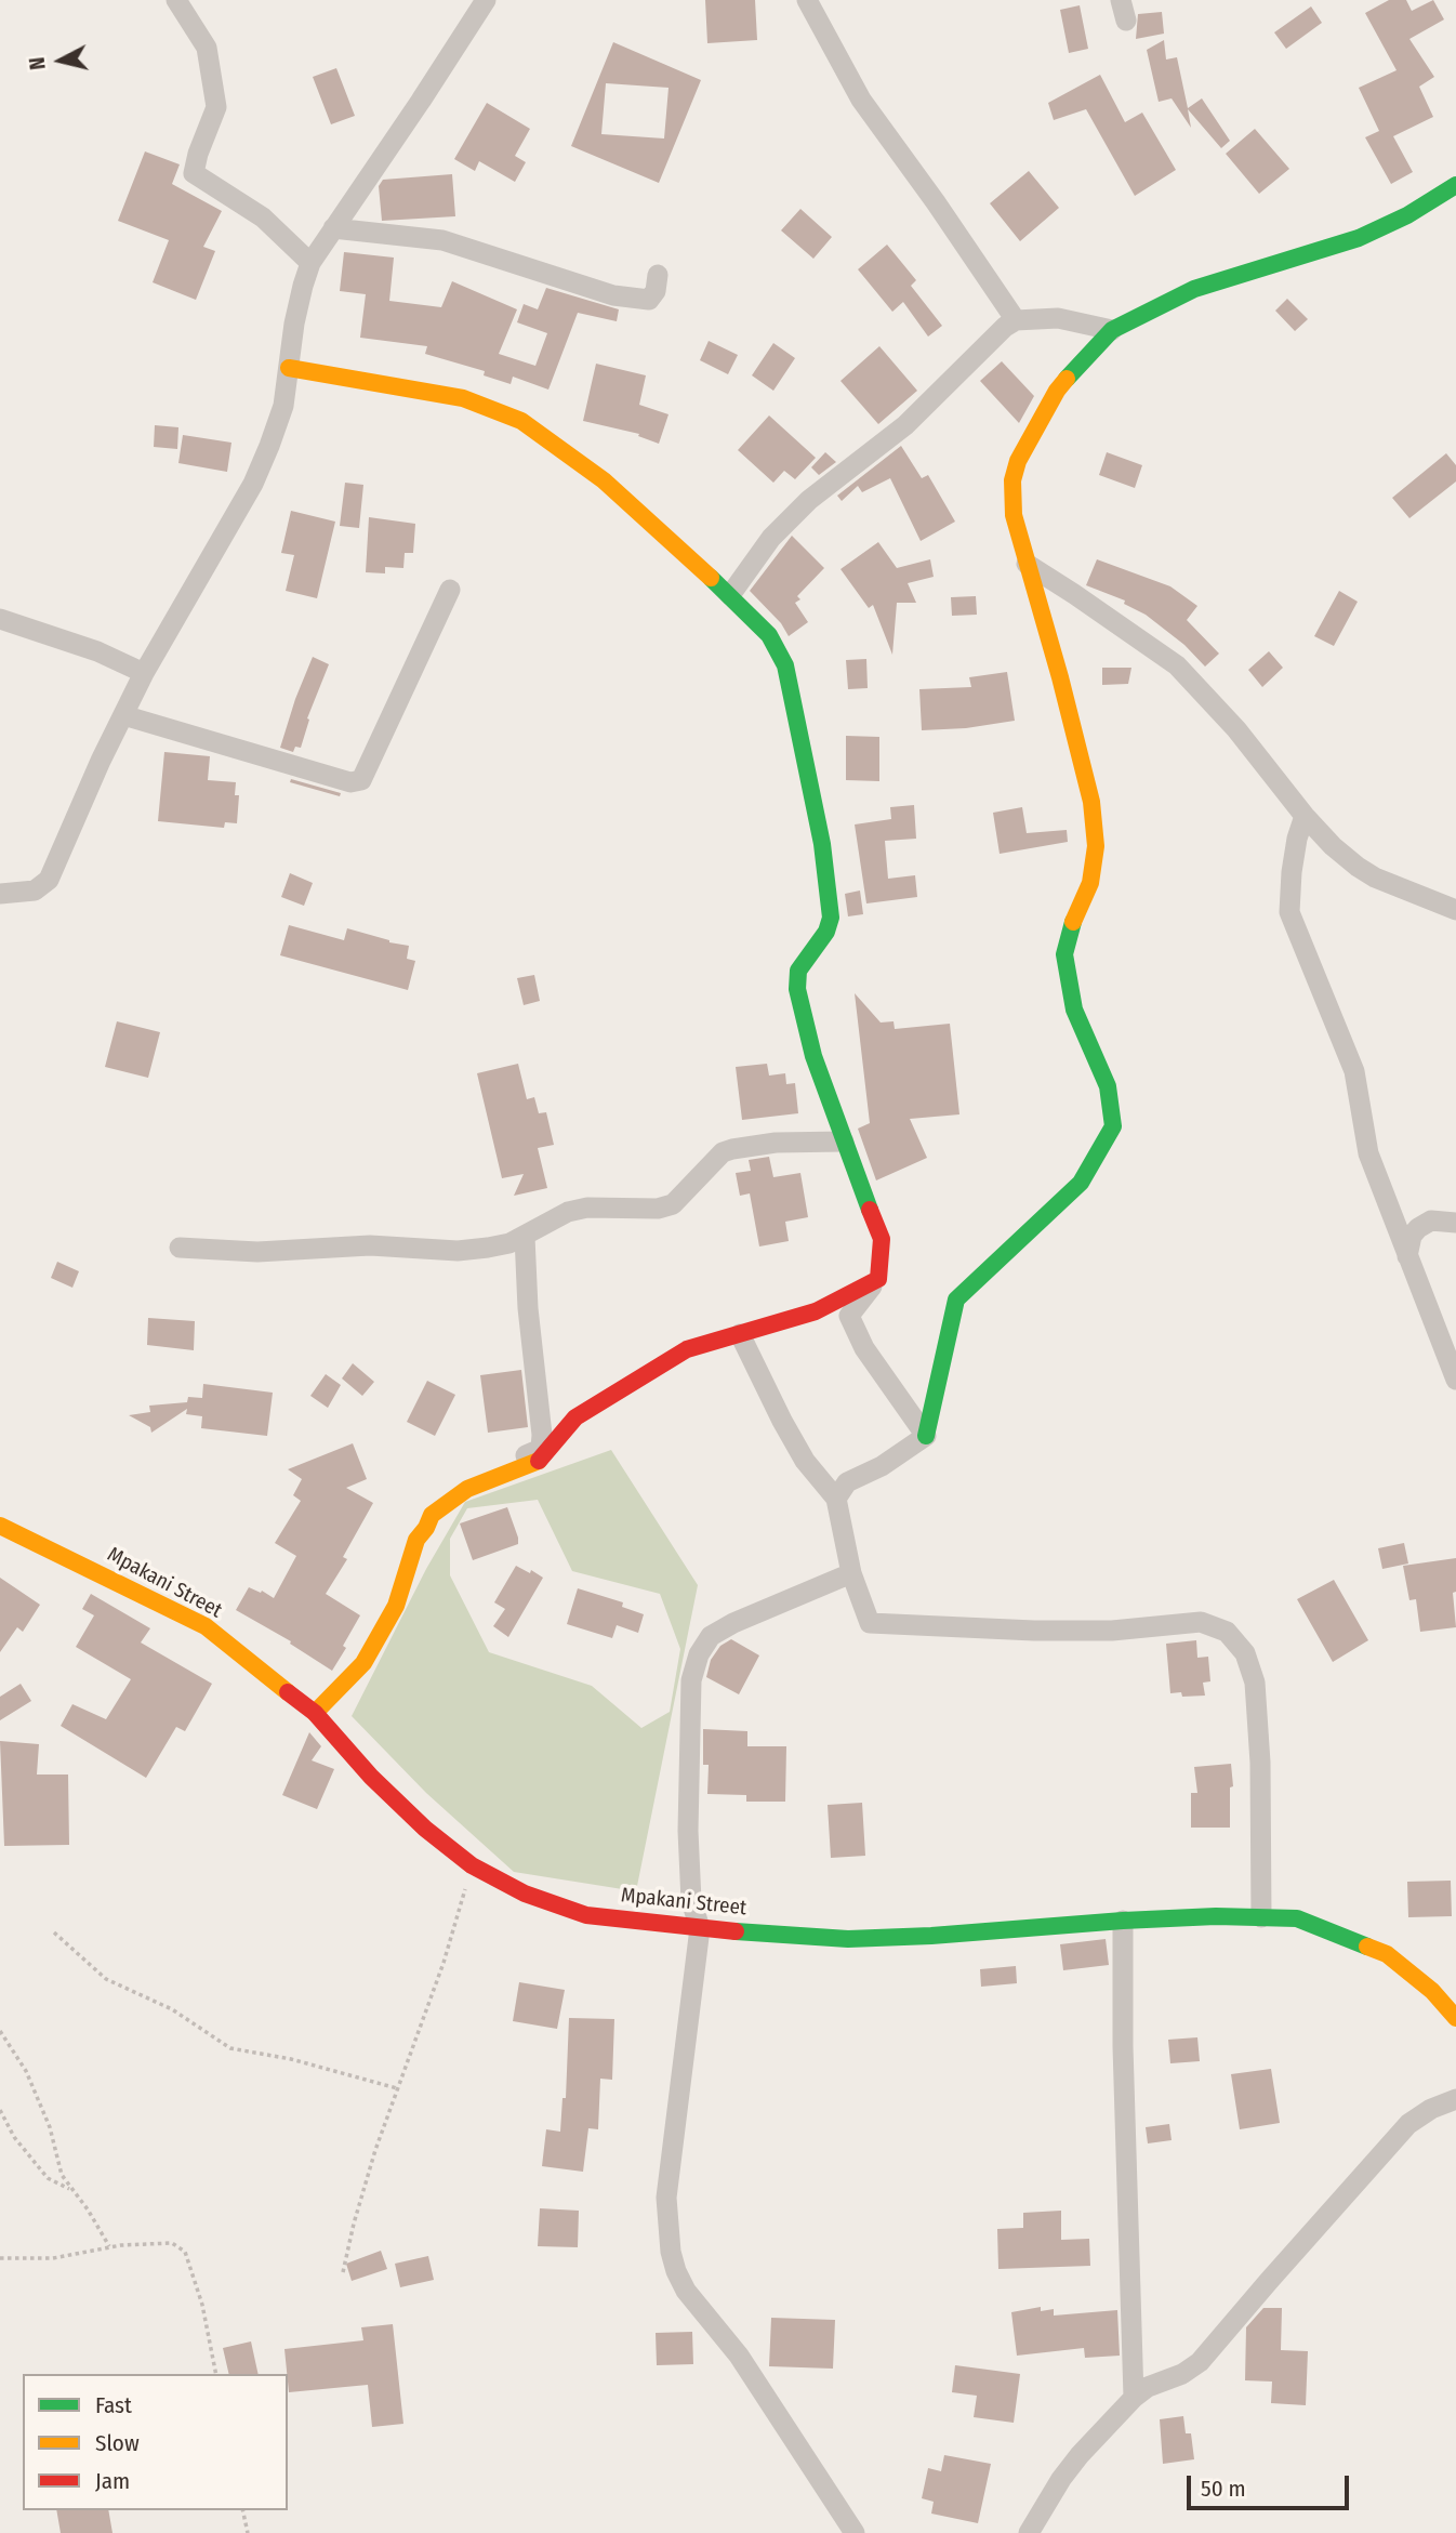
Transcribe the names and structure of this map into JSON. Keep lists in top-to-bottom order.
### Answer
{
  "streets": {
    "street": ["Mpakani Street"]
  },
  "legend": ["Fast", "Slow", "Jam"],
  "scale_bar": "50 m",
  "north": "left"
}
